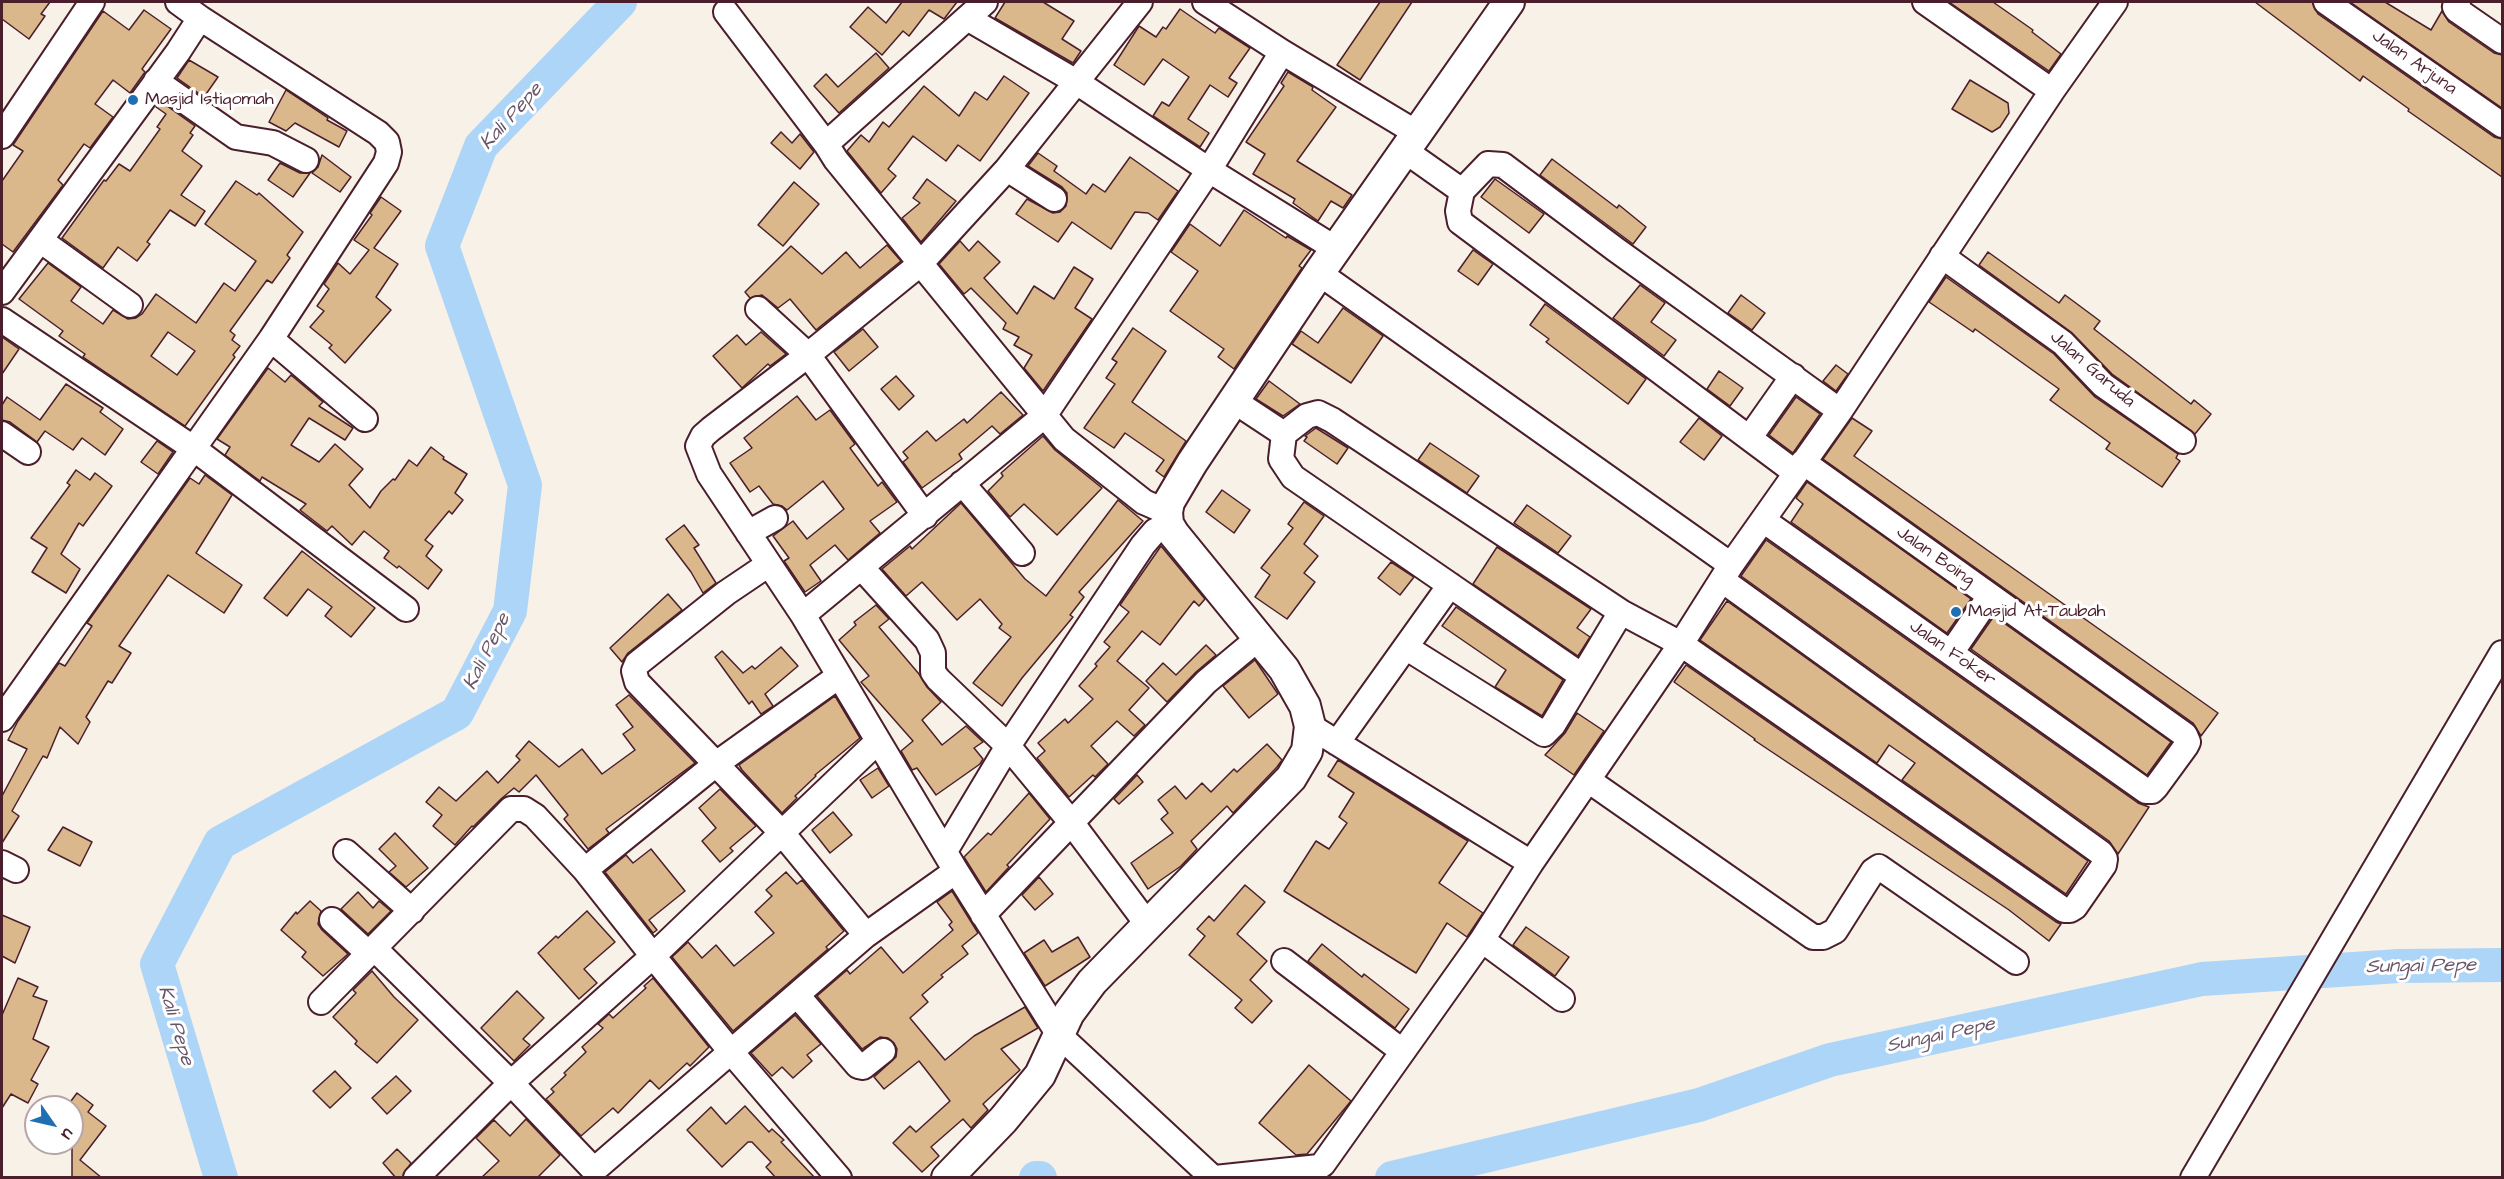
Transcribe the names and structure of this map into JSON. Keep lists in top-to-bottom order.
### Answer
{
  "streets": {
    "street": [
      "Jalan Arjuna",
      "Jalan Garuda",
      "Jalan Boing",
      "Jalan Foker"
    ]
  },
  "crossings": [
    ["Jalan Boing", "Jalan Foker"]
  ],
  "water": ["Kali Pepe", "Sungai Pepe"],
  "places": ["Masjid Istiqomah", "Masjid At-Taubah"],
  "north": "bottom right"
}
